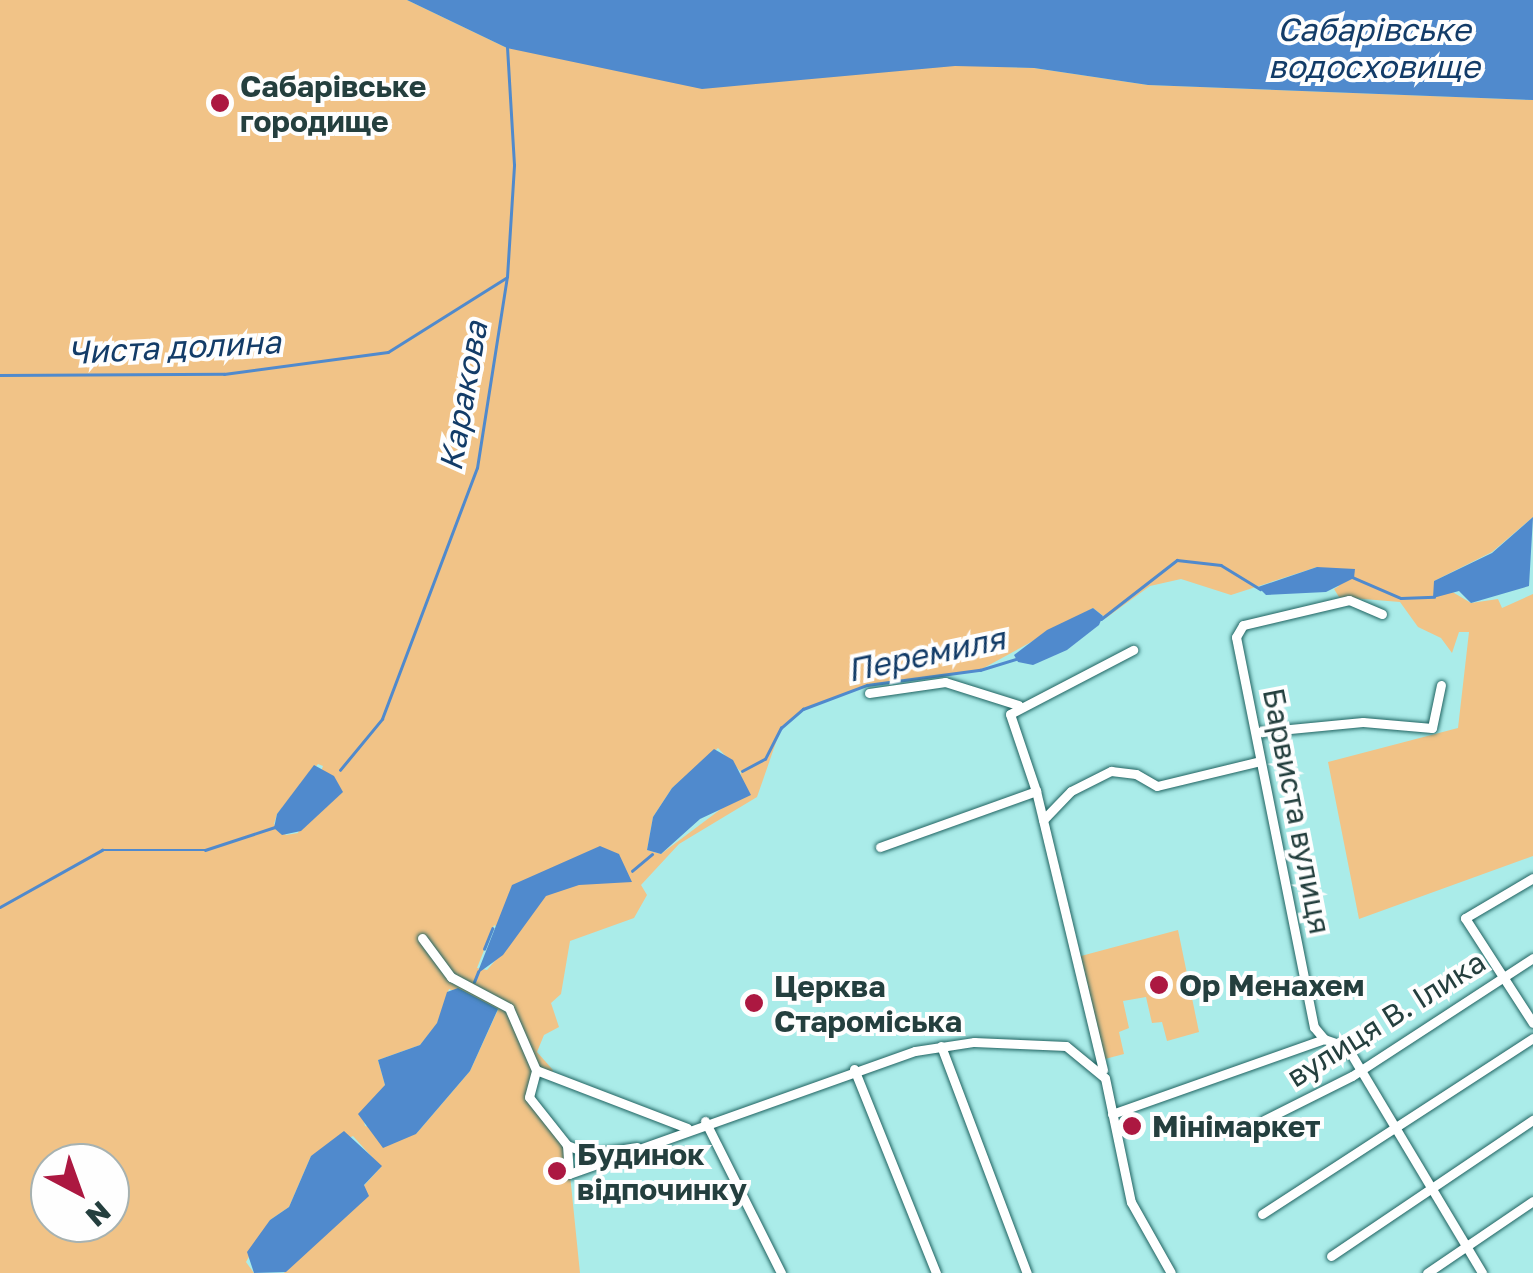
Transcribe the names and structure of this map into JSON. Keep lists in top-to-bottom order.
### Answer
{
  "streets": {
    "street": ["Барвиста вулиця", "вулиця В. Ілика"]
  },
  "water": [
    "Сабарівське водосховище",
    "Чиста долина",
    "Каракова",
    "Перемиля"
  ],
  "places": [
    "Сабарівське городище",
    "Ор Менахем",
    "Церква Староміська",
    "Мінімаркет",
    "Будинок відпочинку"
  ],
  "north": "bottom right"
}
